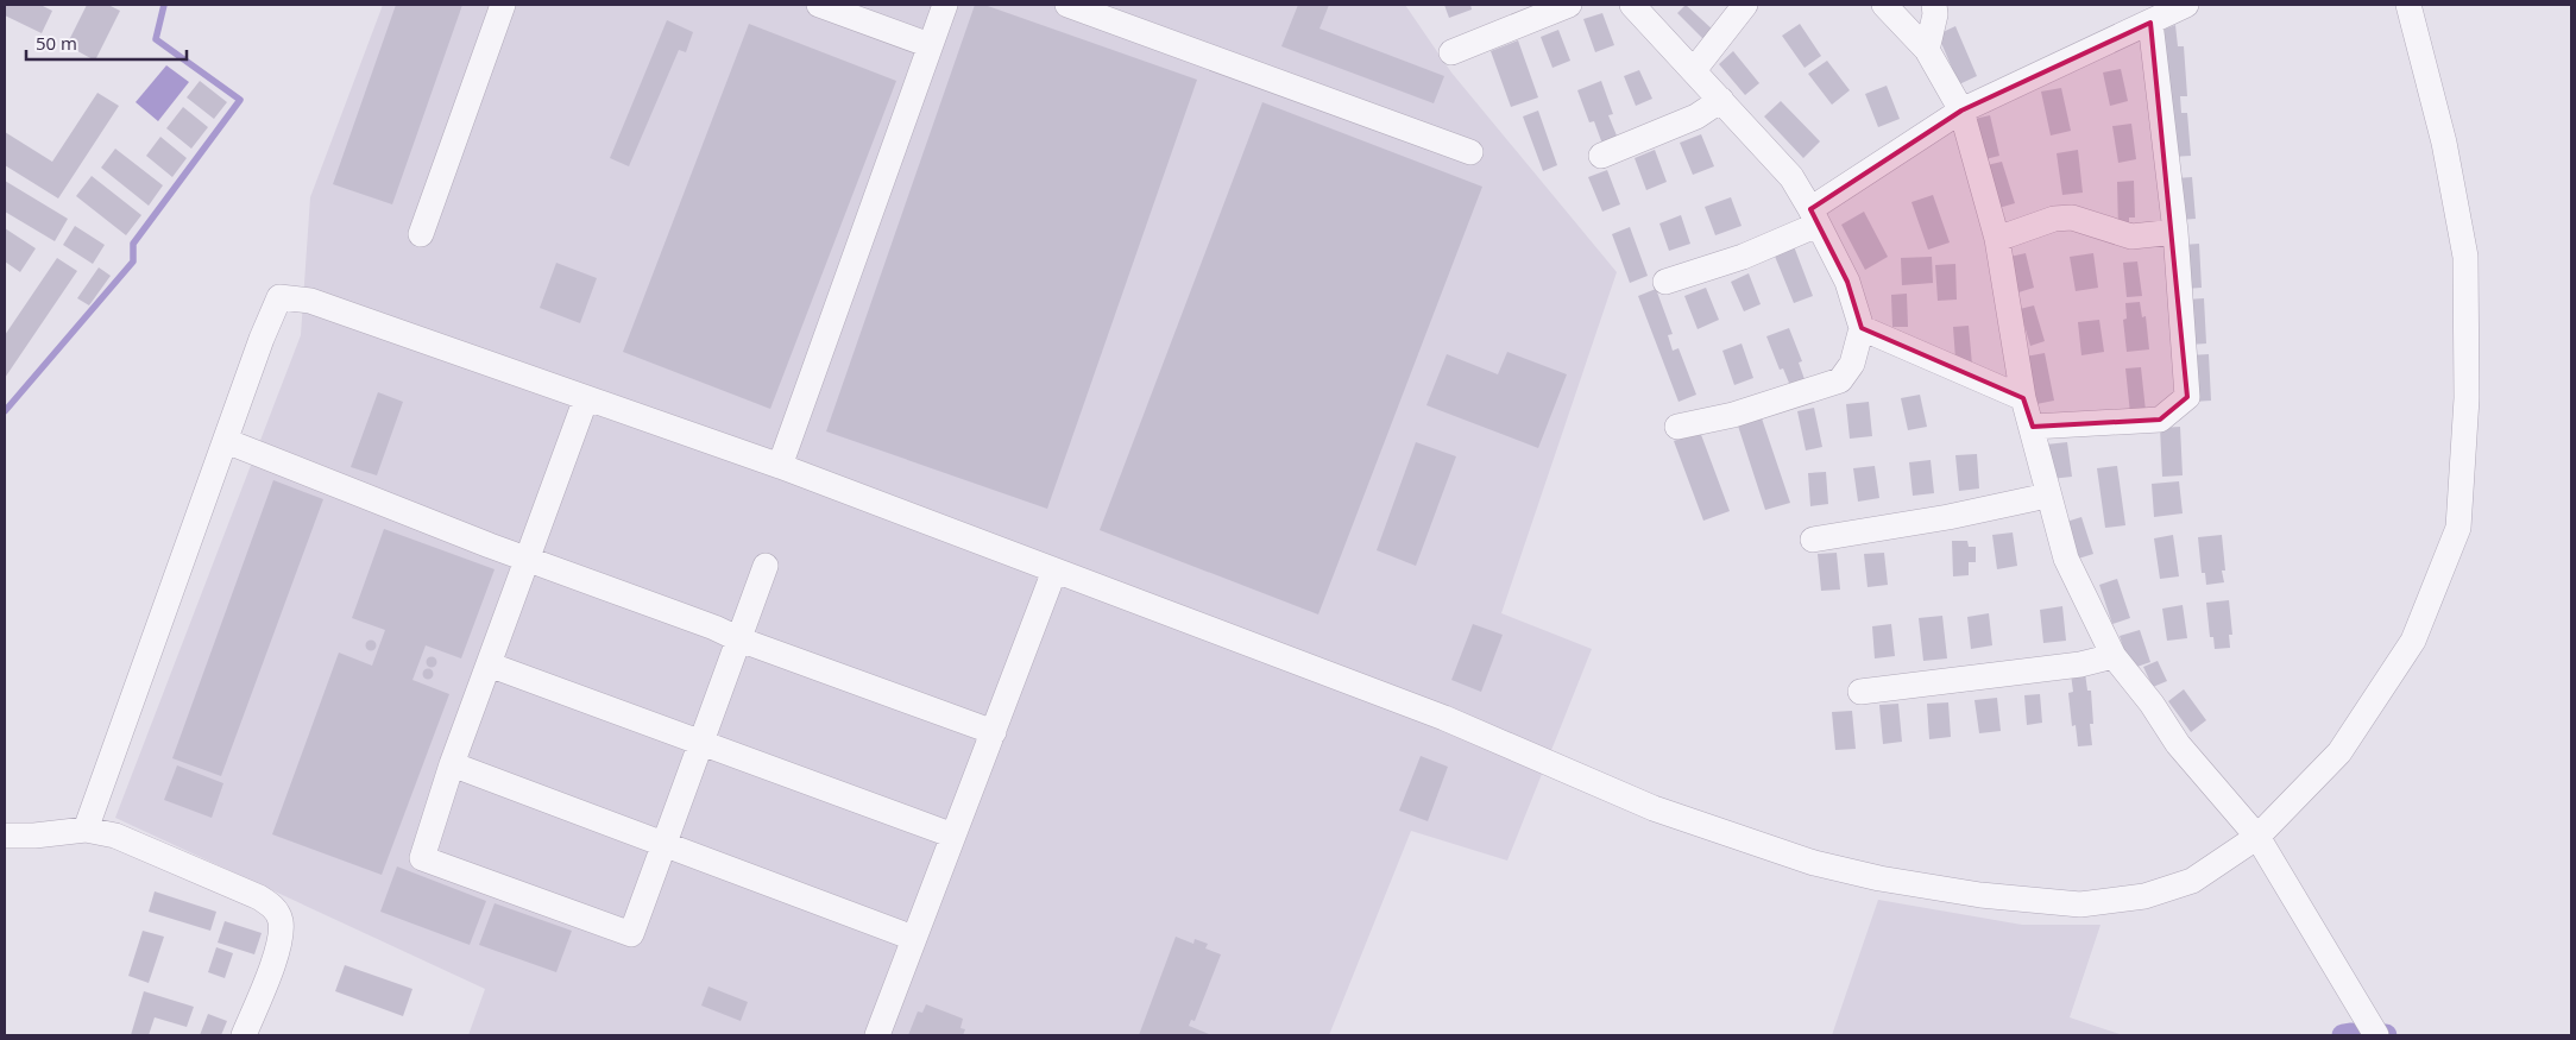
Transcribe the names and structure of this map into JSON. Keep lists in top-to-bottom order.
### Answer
{
  "scale_bar": "50 m"
}
